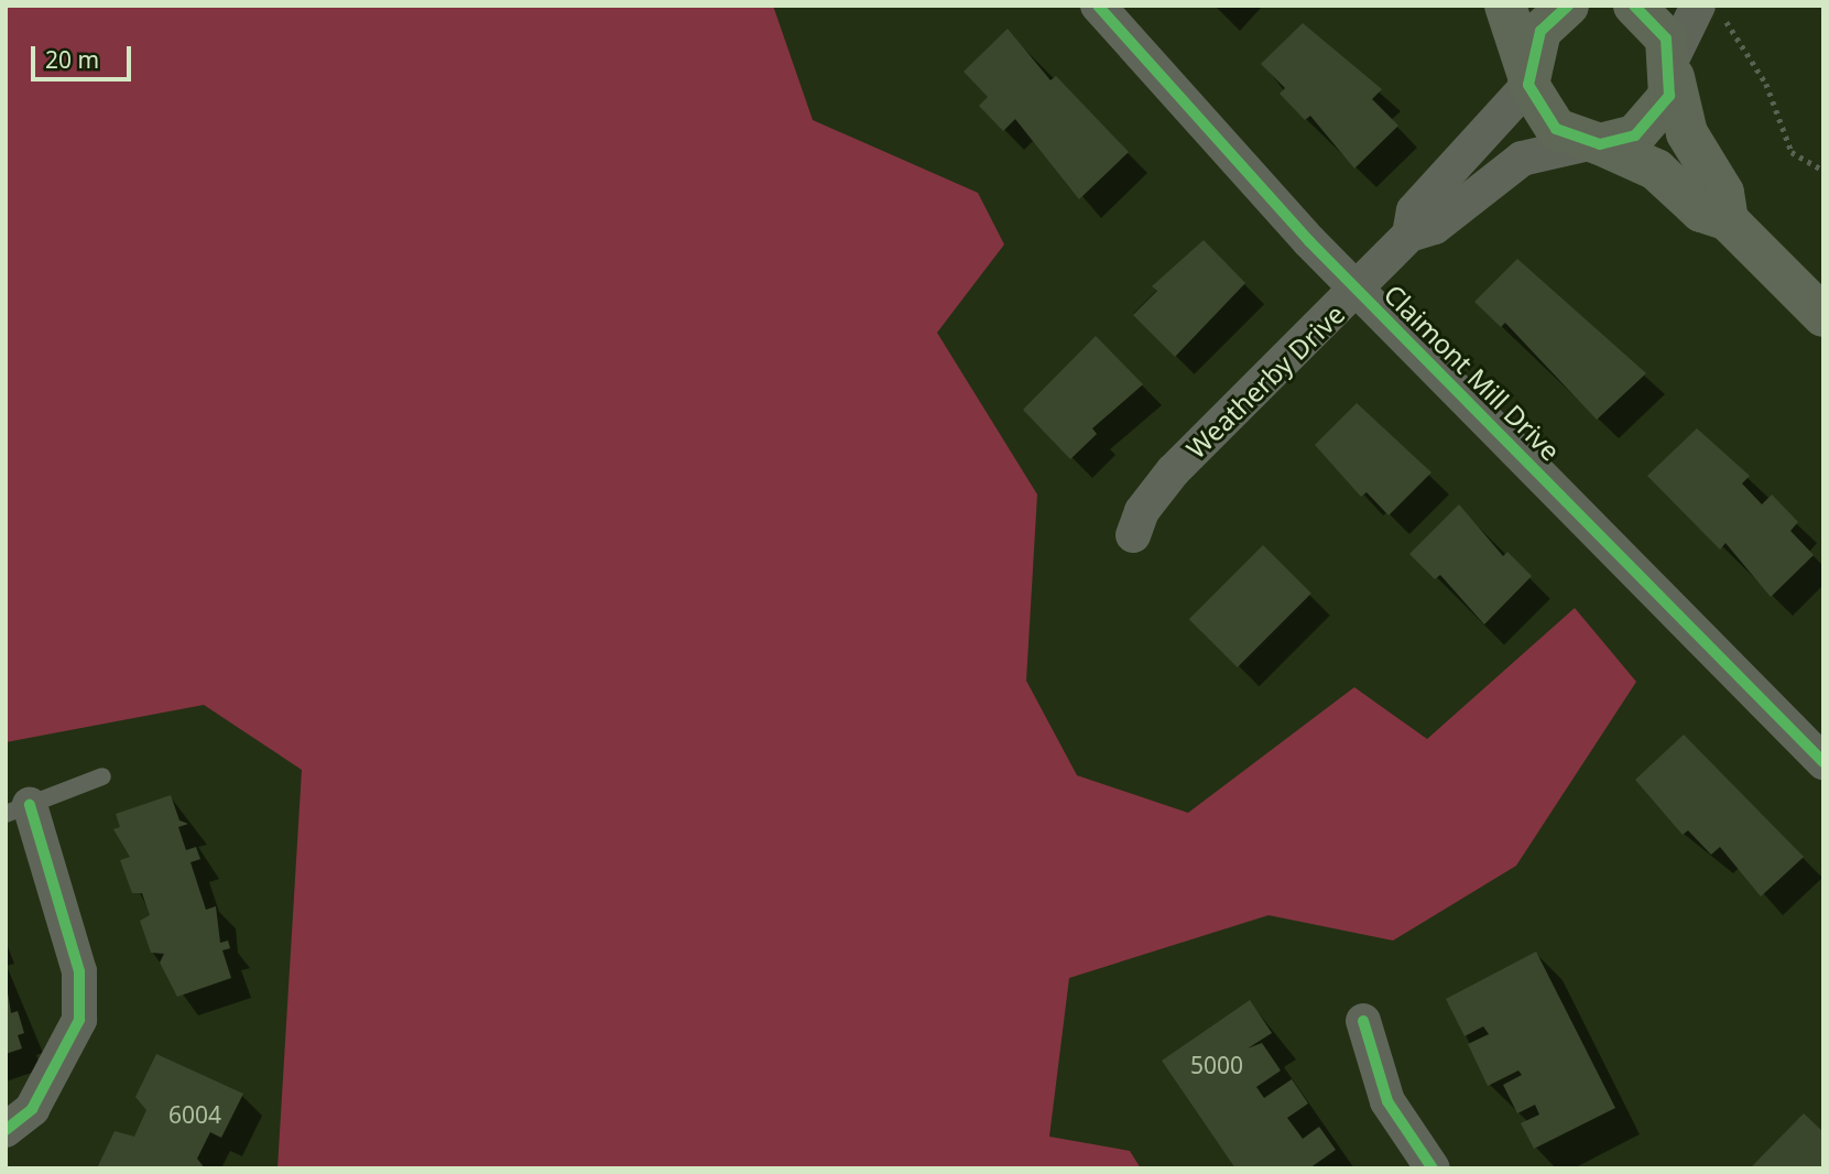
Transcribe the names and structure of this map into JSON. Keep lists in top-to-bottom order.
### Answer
{
  "streets": {
    "street": ["Claimont Mill Drive", "Weatherby Drive"]
  },
  "crossings": [
    ["Claimont Mill Drive", "Weatherby Drive"]
  ],
  "house_numbers": ["5000", "6004"],
  "scale_bar": "20 m"
}
